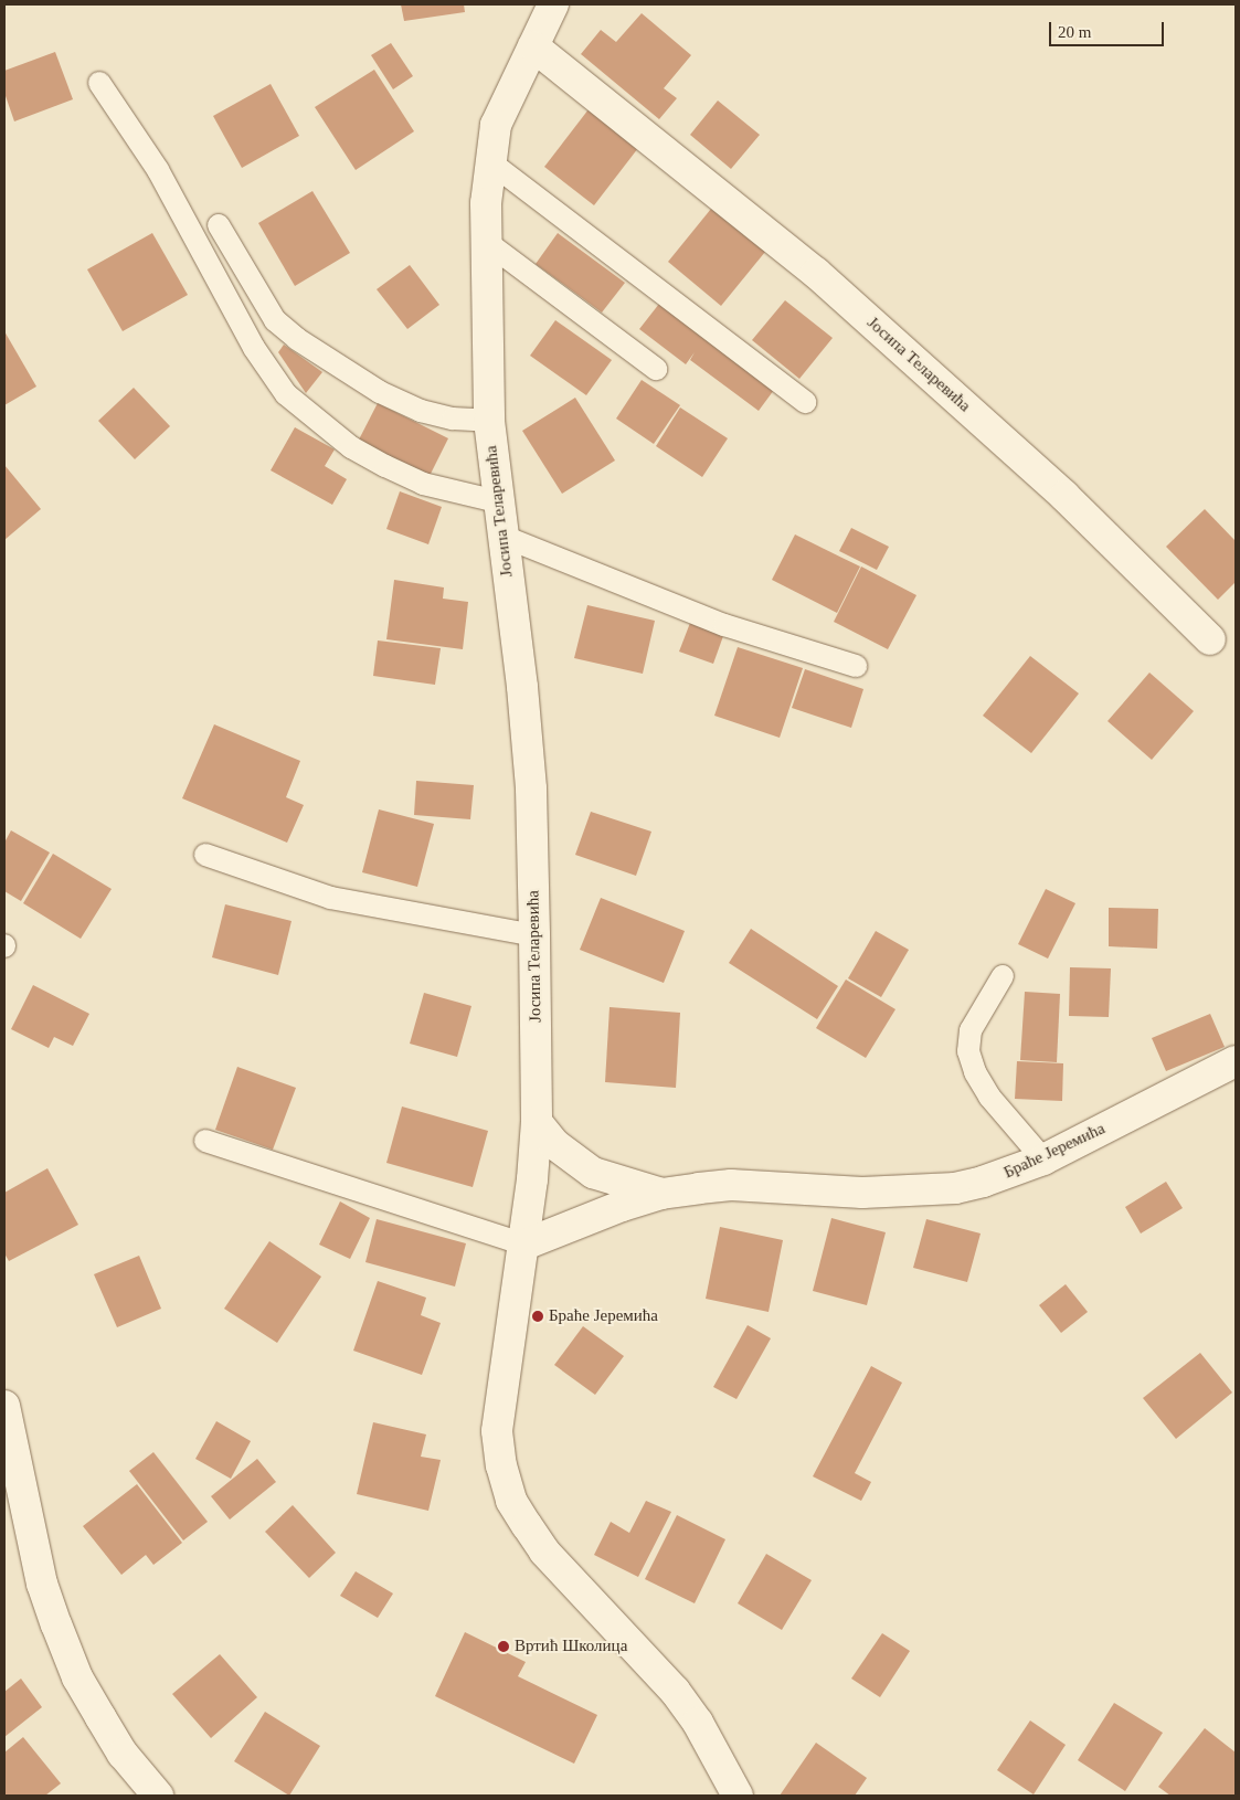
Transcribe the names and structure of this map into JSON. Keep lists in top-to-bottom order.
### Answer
{
  "streets": {
    "street": ["Јосипа Теларевића", "Браће Јеремића"]
  },
  "crossings": [
    ["Јосипа Теларевића", "Браће Јеремића"]
  ],
  "places": ["Браће Јеремића", "Вртић Школица"],
  "scale_bar": "20 m"
}
